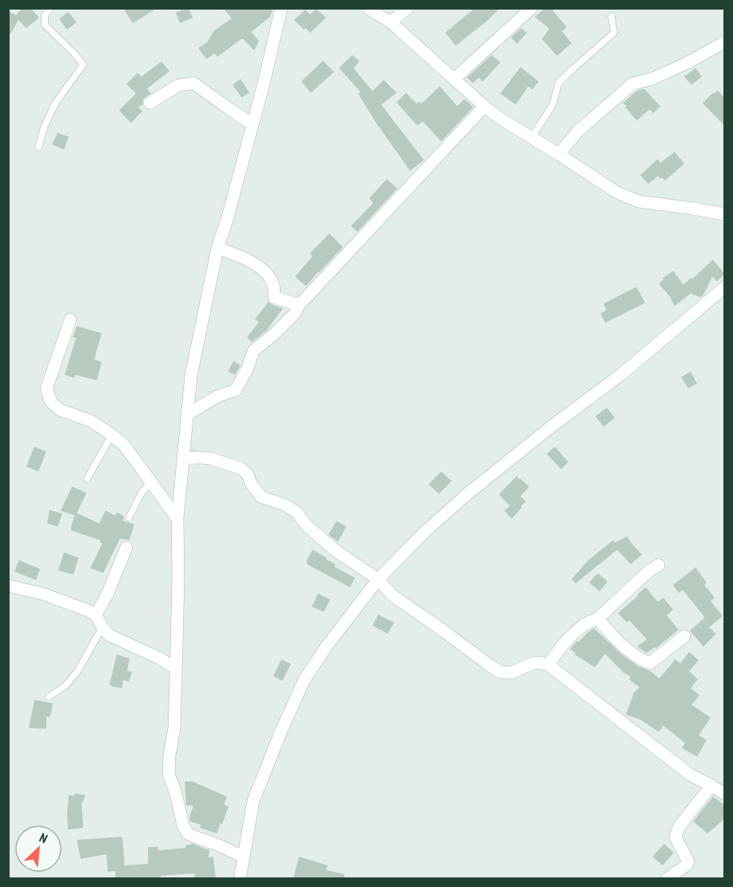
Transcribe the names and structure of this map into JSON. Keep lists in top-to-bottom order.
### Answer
{
  "north": "top right"
}
